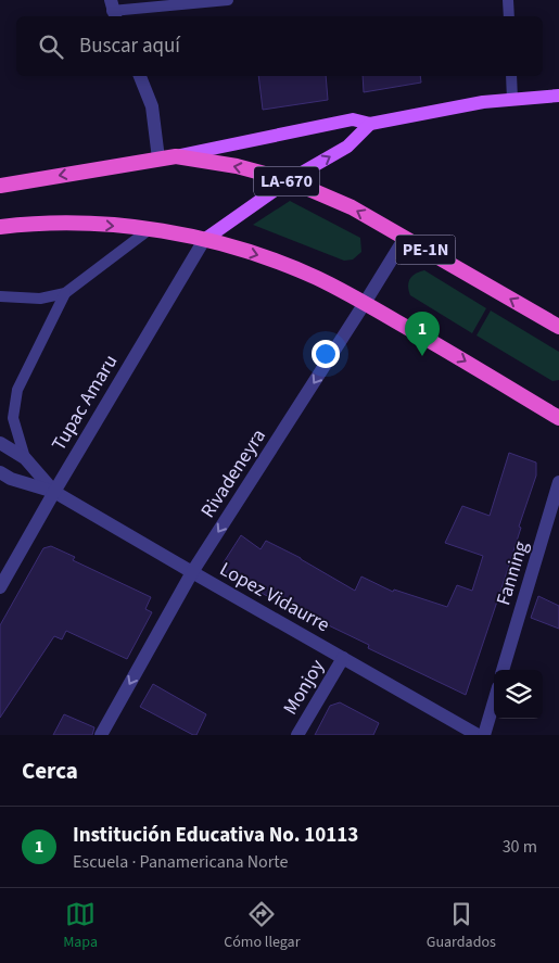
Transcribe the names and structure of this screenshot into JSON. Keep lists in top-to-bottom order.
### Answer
{
  "streets": {
    "highway": ["PE-1N"],
    "main road": ["LA-670"],
    "street": [
      "Tupac Amaru",
      "Rivadeneyra",
      "Fanning",
      "Lopez Vidaurre",
      "Monjoy"
    ]
  },
  "crossings": [
    ["LA-670", "PE-1N"],
    ["LA-670", "Tupac Amaru"],
    ["PE-1N", "Rivadeneyra"],
    ["Tupac Amaru", "Lopez Vidaurre"],
    ["Rivadeneyra", "Lopez Vidaurre"],
    ["Lopez Vidaurre", "Monjoy"]
  ],
  "one_way": ["Rivadeneyra"],
  "page": {
    "search": "Buscar aquí",
    "pins": "1",
    "heading": "Cerca",
    "list": [
      {
        "mark": "1",
        "name": "Institución Educativa No. 10113",
        "note": "Escuela · Panamericana Norte",
        "value": "30 m"
      }
    ],
    "nav": ["Mapa", "Cómo llegar", "Guardados"]
  }
}
